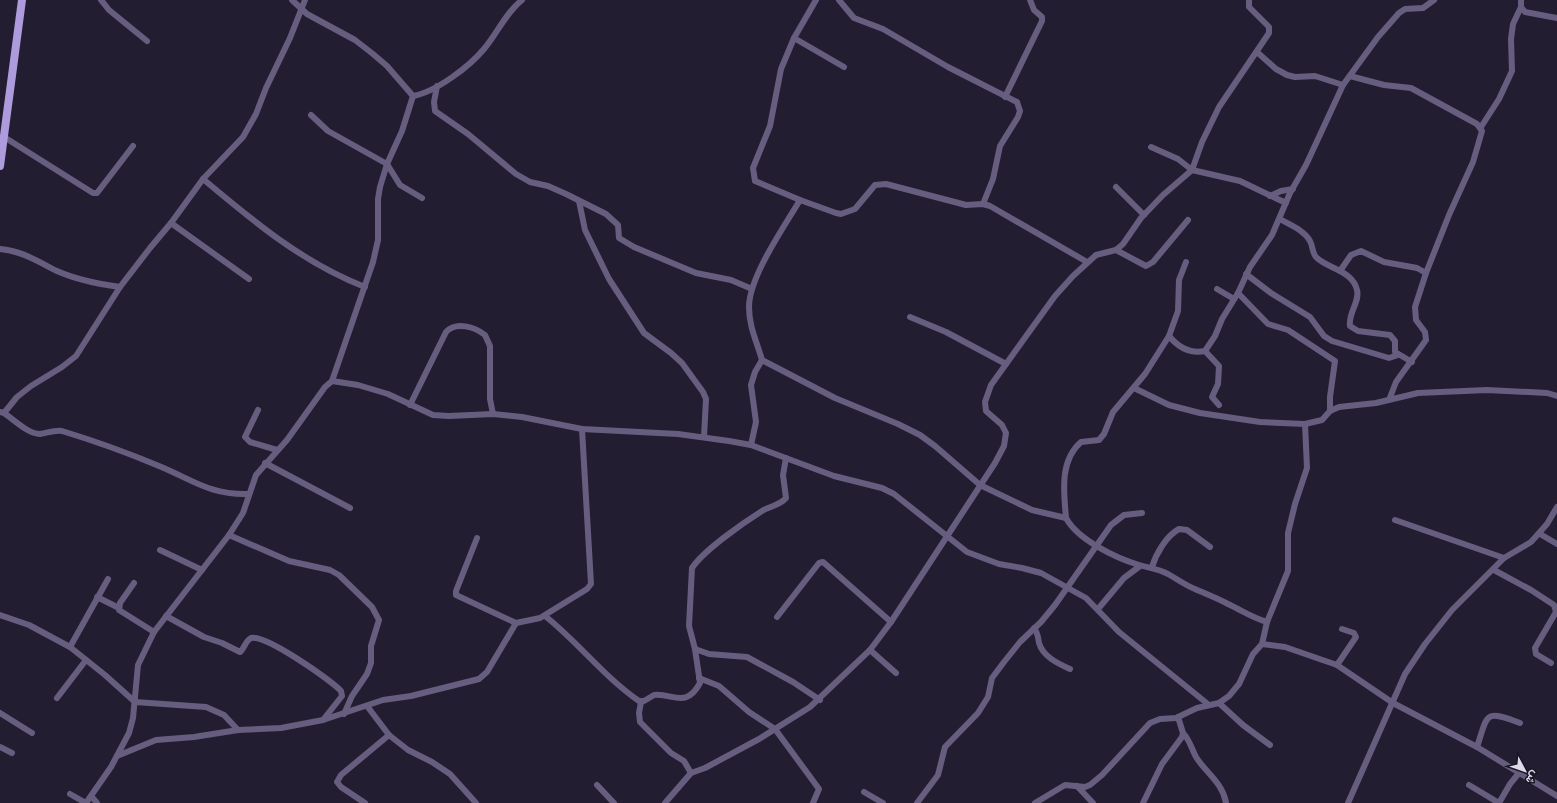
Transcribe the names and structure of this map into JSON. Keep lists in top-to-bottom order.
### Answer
{
  "north": "bottom right"
}
